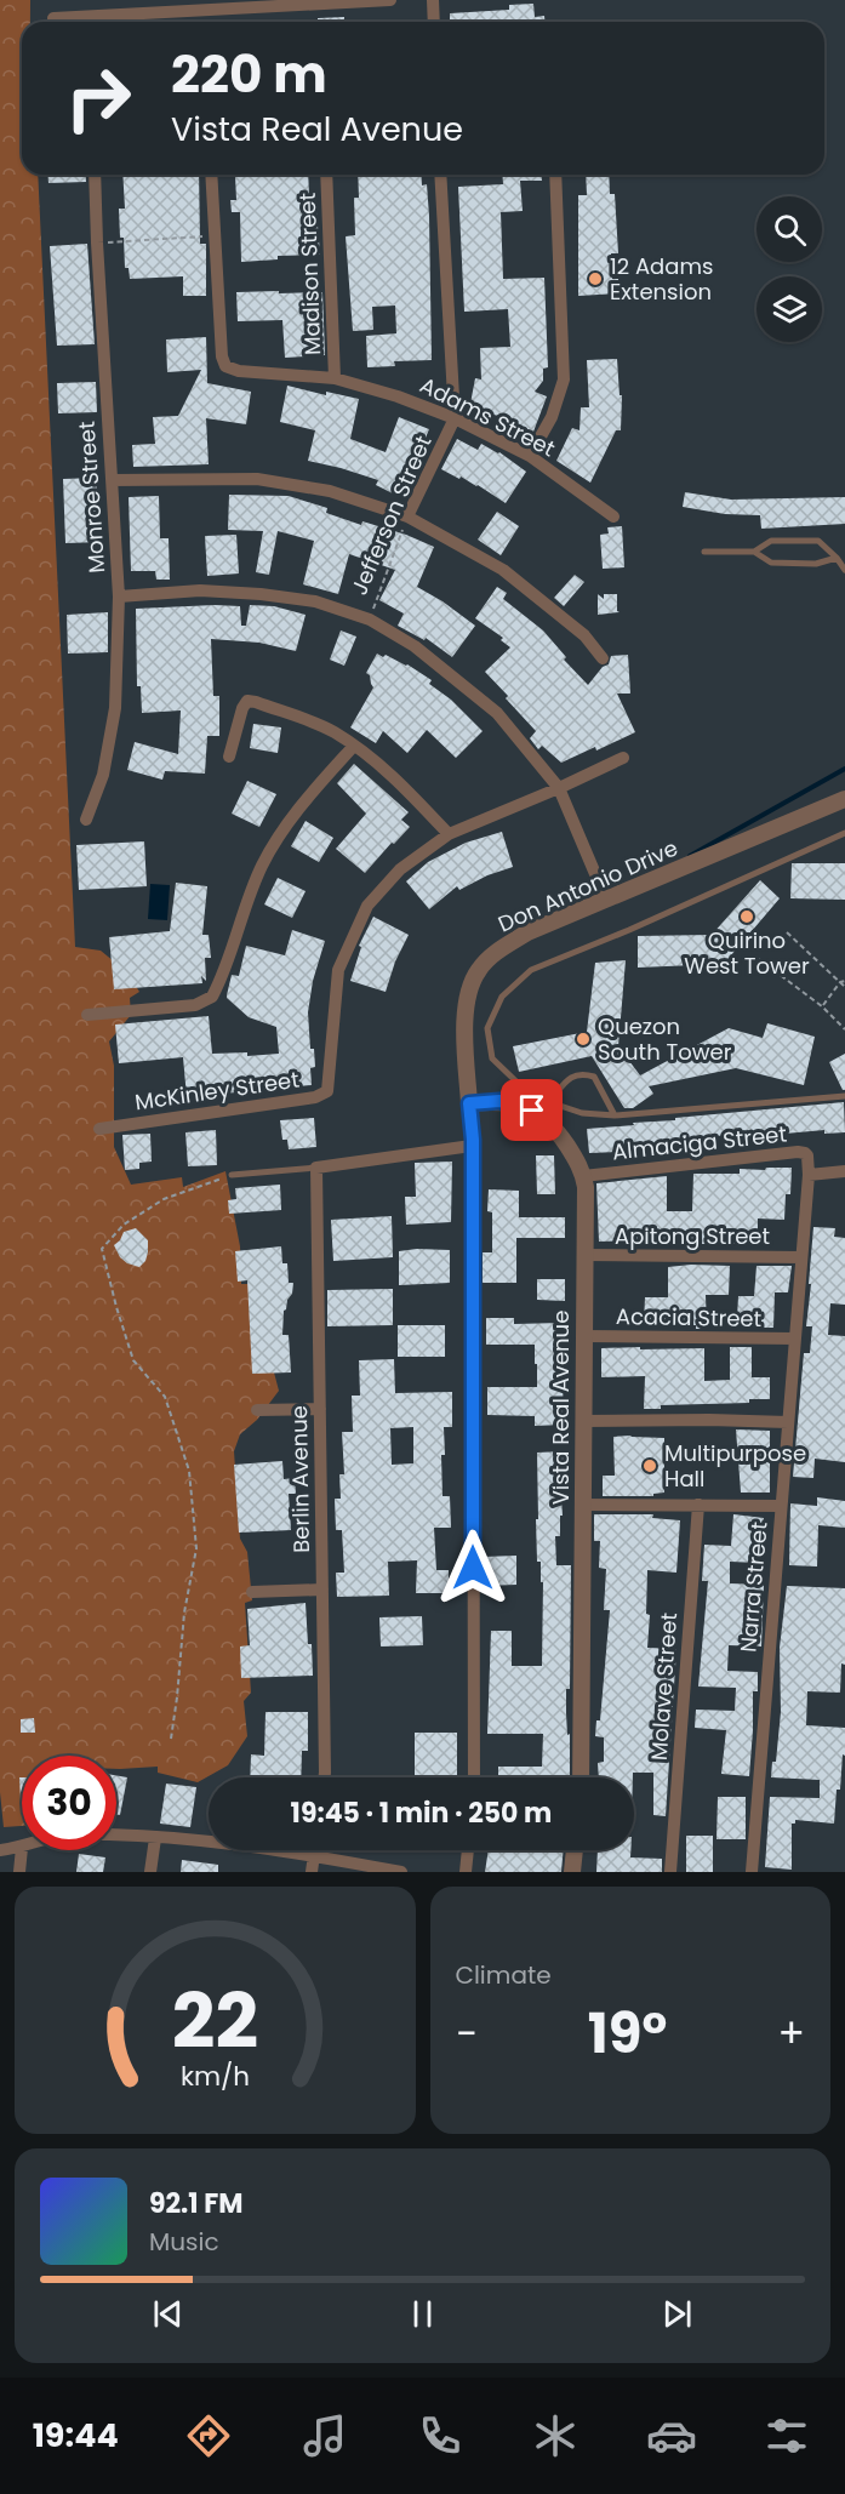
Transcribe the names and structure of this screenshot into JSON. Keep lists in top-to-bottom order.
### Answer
{
  "streets": {
    "street": [
      "Madison Street",
      "Adams Street",
      "Monroe Street",
      "Jefferson Street",
      "Don Antonio Drive",
      "McKinley Street",
      "Almaciga Street",
      "Apitong Street",
      "Acacia Street",
      "Vista Real Avenue",
      "Berlin Avenue",
      "Narra Street",
      "Molave Street"
    ]
  },
  "crossings": [
    ["Madison Street", "Adams Street"],
    ["Adams Street", "Jefferson Street"],
    ["Don Antonio Drive", "Vista Real Avenue"],
    ["Almaciga Street", "Vista Real Avenue"],
    ["Almaciga Street", "Narra Street"],
    ["Apitong Street", "Vista Real Avenue"],
    ["Apitong Street", "Narra Street"],
    ["Acacia Street", "Vista Real Avenue"],
    ["Acacia Street", "Narra Street"]
  ],
  "places": [
    "12 Adams Extension",
    "Quirino West Tower",
    "Quezon South Tower",
    "Multipurpose Hall"
  ],
  "page": {
    "turn": ["220 m", "Vista Real Avenue"],
    "limit": "30",
    "trip": "19:45 · 1 min · 250 m",
    "tile": "Climate",
    "heat": ["−", "19°", "+"],
    "song": ["92.1 FM", "Music"],
    "tabs": "19:44",
    "gauge": ["22", "km/h"]
  }
}
